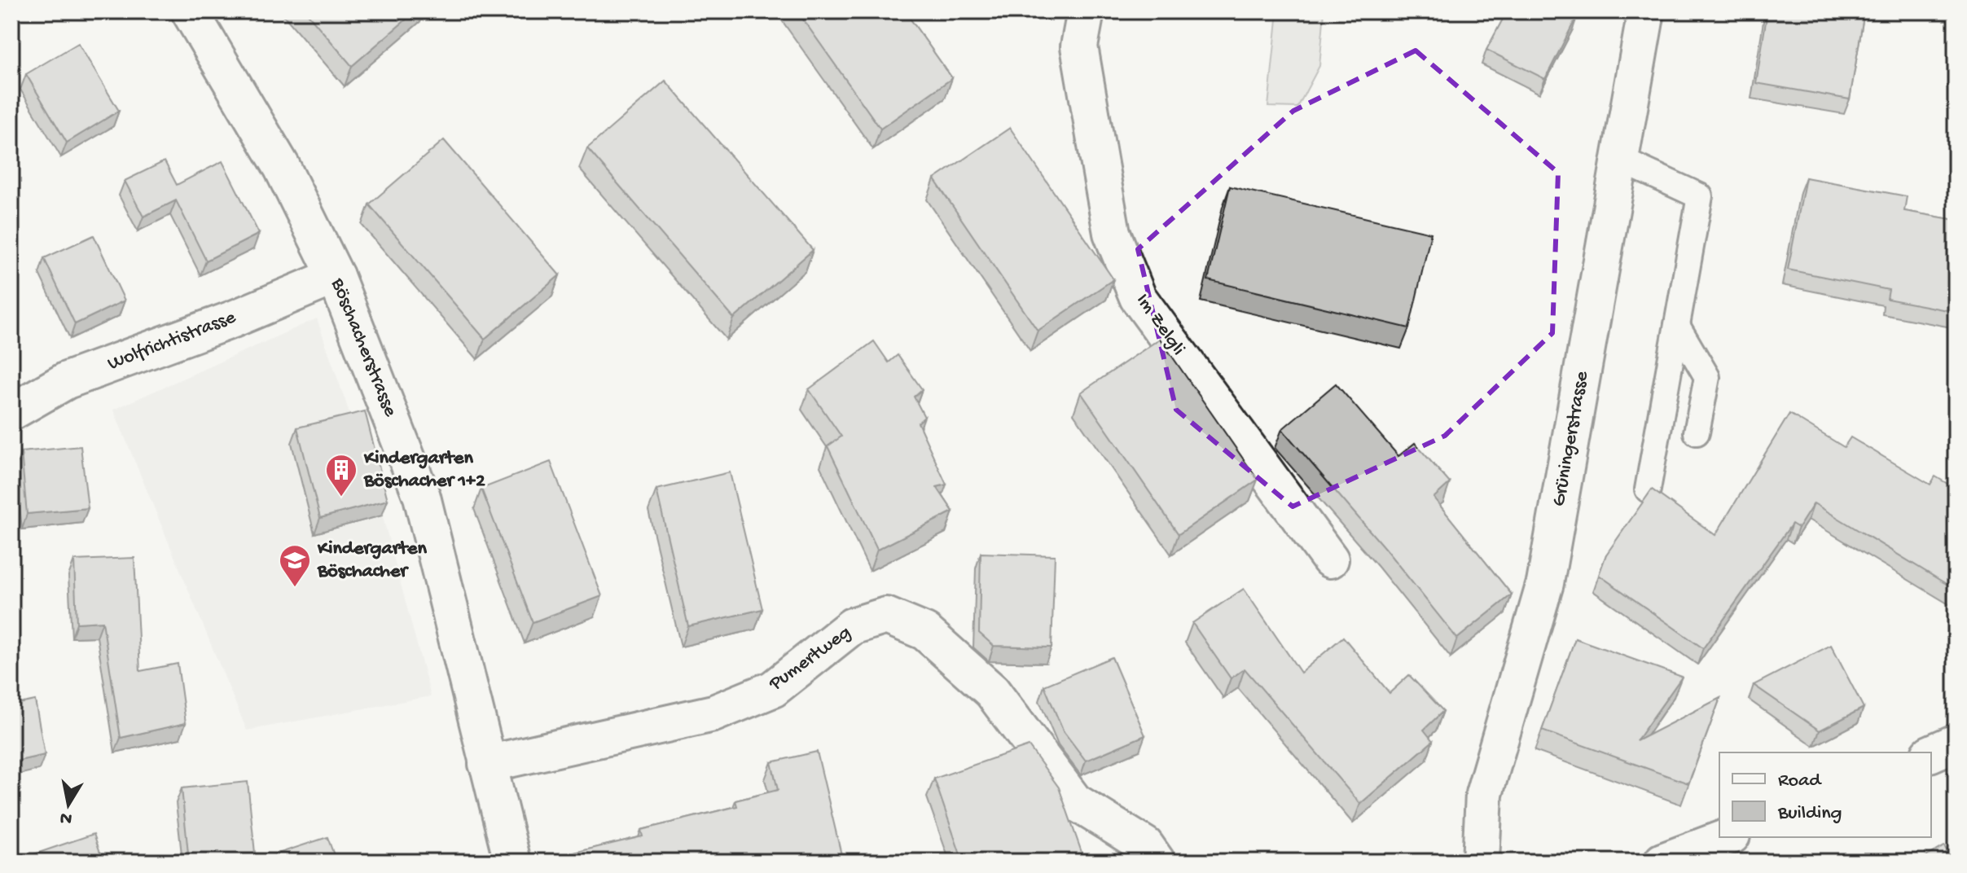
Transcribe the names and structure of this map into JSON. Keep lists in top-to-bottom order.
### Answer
{
  "streets": {
    "street": [
      "Im Zelgli",
      "Wolfrichtistrasse",
      "Böschacherstrasse",
      "Grüningerstrasse",
      "Pumertweg"
    ]
  },
  "crossings": [
    ["Wolfrichtistrasse", "Böschacherstrasse"],
    ["Böschacherstrasse", "Pumertweg"]
  ],
  "places": {
    "building": ["Kindergarten Böschacher 1+2"],
    "school or university": ["Kindergarten Böschacher"]
  },
  "legend": ["Road", "Building"],
  "north": "bottom"
}
